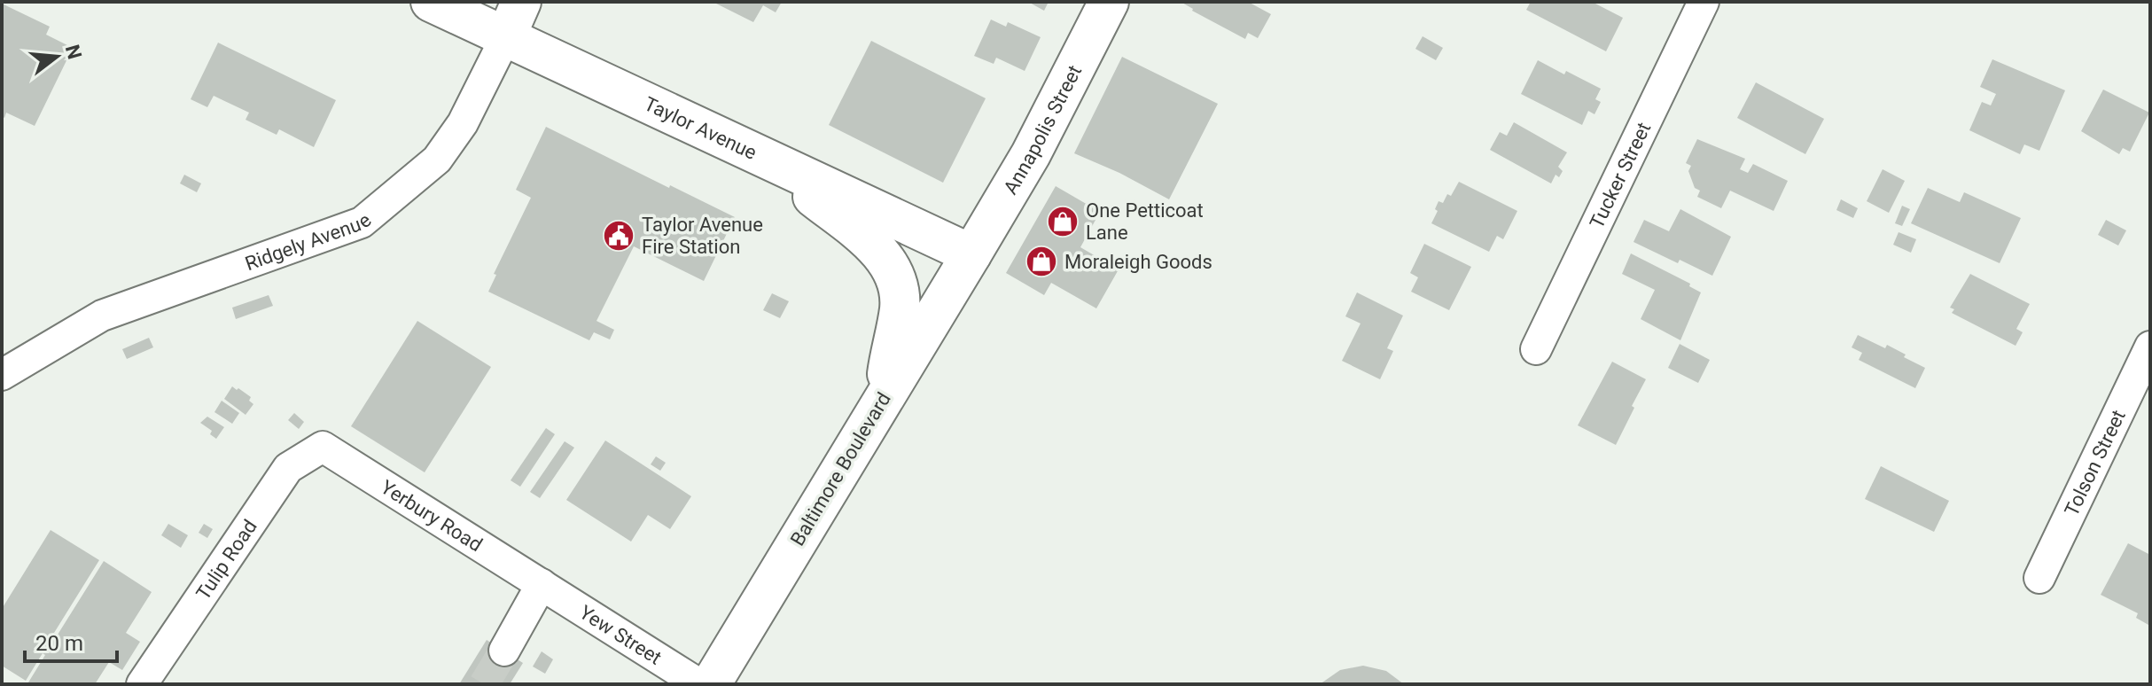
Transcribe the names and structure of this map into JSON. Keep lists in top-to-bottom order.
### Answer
{
  "streets": {
    "main road": [
      "Taylor Avenue",
      "Annapolis Street",
      "Ridgely Avenue",
      "Baltimore Boulevard"
    ],
    "street": [
      "Tucker Street",
      "Tolson Street",
      "Yerbury Road",
      "Tulip Road",
      "Yew Street"
    ]
  },
  "crossings": [
    ["Taylor Avenue", "Annapolis Street"],
    ["Taylor Avenue", "Ridgely Avenue"],
    ["Taylor Avenue", "Baltimore Boulevard"],
    ["Annapolis Street", "Baltimore Boulevard"],
    ["Yerbury Road", "Tulip Road"],
    ["Yerbury Road", "Yew Street"]
  ],
  "places": {
    "shop": ["One Petticoat Lane", "Moraleigh Goods"],
    "public building": ["Taylor Avenue Fire Station"]
  },
  "scale_bar": "20 m",
  "north": "right"
}
